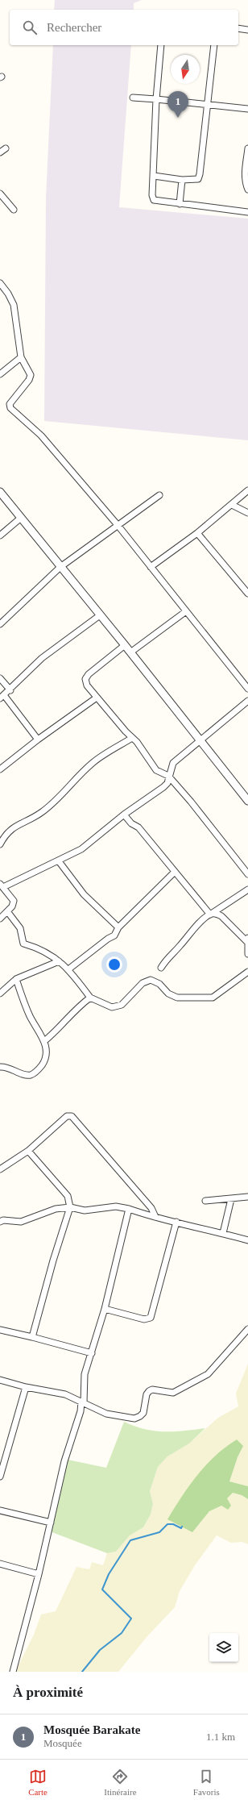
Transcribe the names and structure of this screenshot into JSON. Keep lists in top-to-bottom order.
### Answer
{
  "north": "bottom",
  "page": {
    "search": "Rechercher",
    "pins": "1",
    "heading": "À proximité",
    "list": [
      {
        "mark": "1",
        "name": "Mosquée Barakate",
        "note": "Mosquée",
        "value": "1.1 km"
      }
    ],
    "nav": ["Carte", "Itinéraire", "Favoris"]
  }
}
